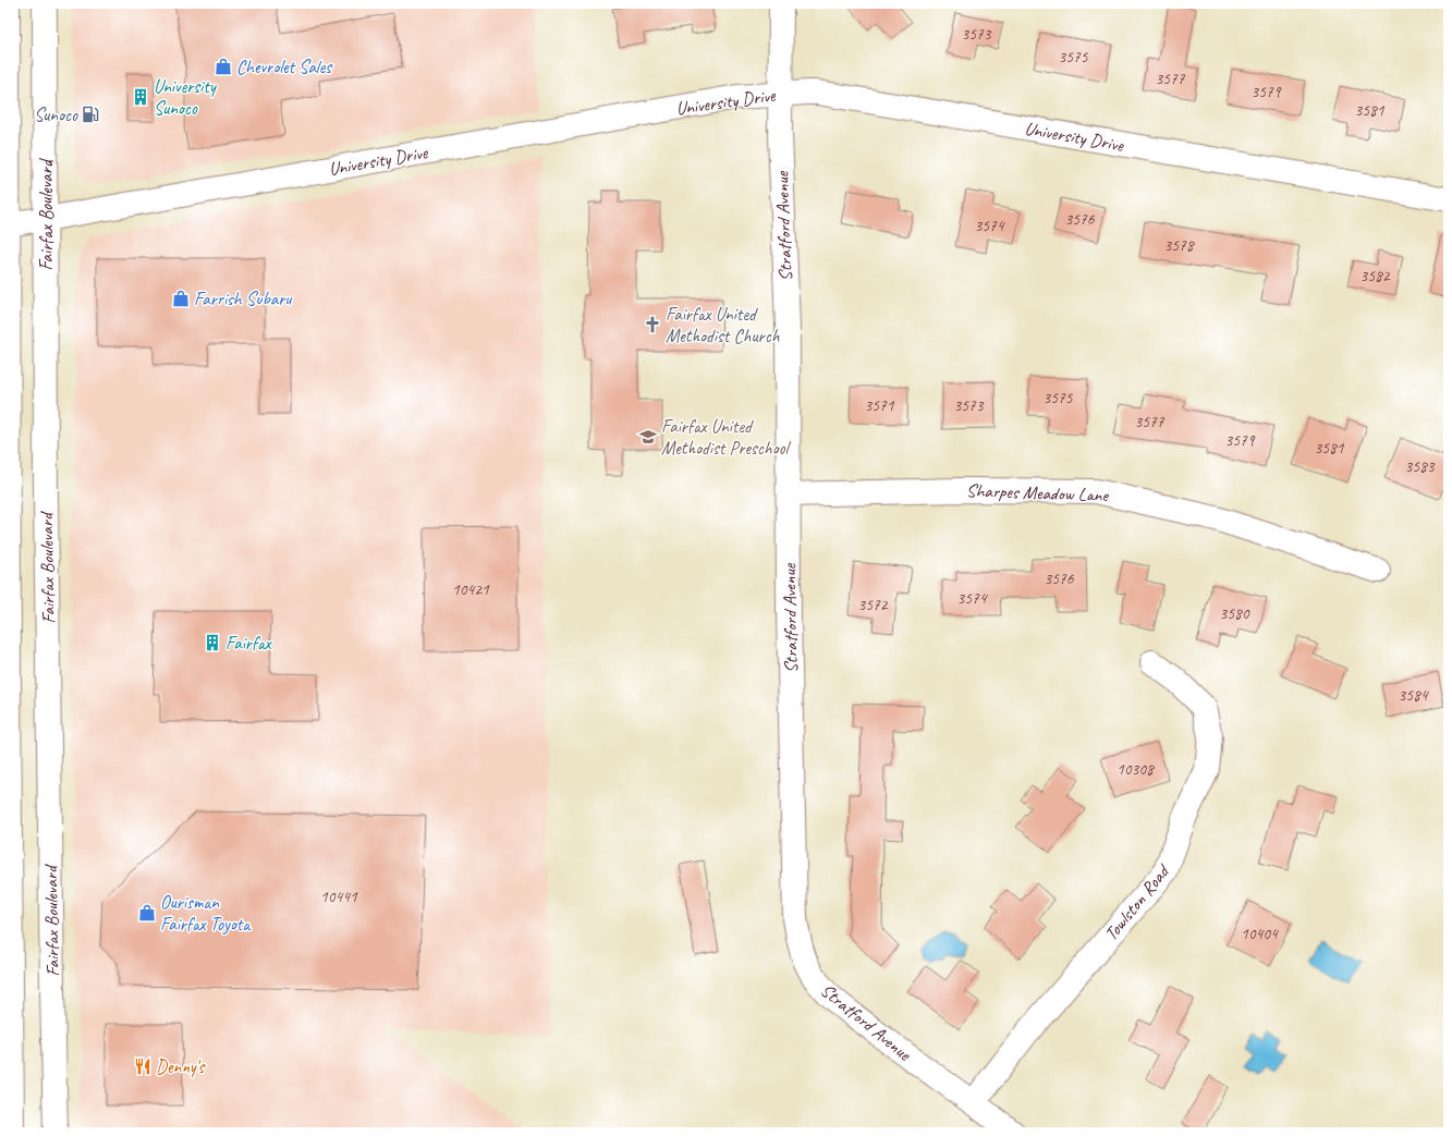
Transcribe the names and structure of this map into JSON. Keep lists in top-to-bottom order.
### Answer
{
  "streets": {
    "street": [
      "University Drive",
      "Fairfax Boulevard",
      "Stratford Avenue",
      "Sharpes Meadow Lane",
      "Towlston Road"
    ]
  },
  "crossings": [
    ["University Drive", "Fairfax Boulevard"],
    ["University Drive", "Stratford Avenue"],
    ["Stratford Avenue", "Sharpes Meadow Lane"],
    ["Stratford Avenue", "Towlston Road"]
  ],
  "places": {
    "shop": ["Chevrolet Sales", "Farrish Subaru", "Ourisman Fairfax Toyota"],
    "building": ["University Sunoco", "Fairfax"],
    "fuel station": ["Sunoco"],
    "church": ["Fairfax United Methodist Church"],
    "school or university": ["Fairfax United Methodist Preschool"],
    "restaurant": ["Denny's"]
  },
  "house_numbers": [
    "3573",
    "3575",
    "3577",
    "3579",
    "3581",
    "3576",
    "3574",
    "3578",
    "3582",
    "3575",
    "3571",
    "3573",
    "3577",
    "3579",
    "3581",
    "3583",
    "3576",
    "10421",
    "3574",
    "3572",
    "3580",
    "3584",
    "10308",
    "10441",
    "10404"
  ]
}
